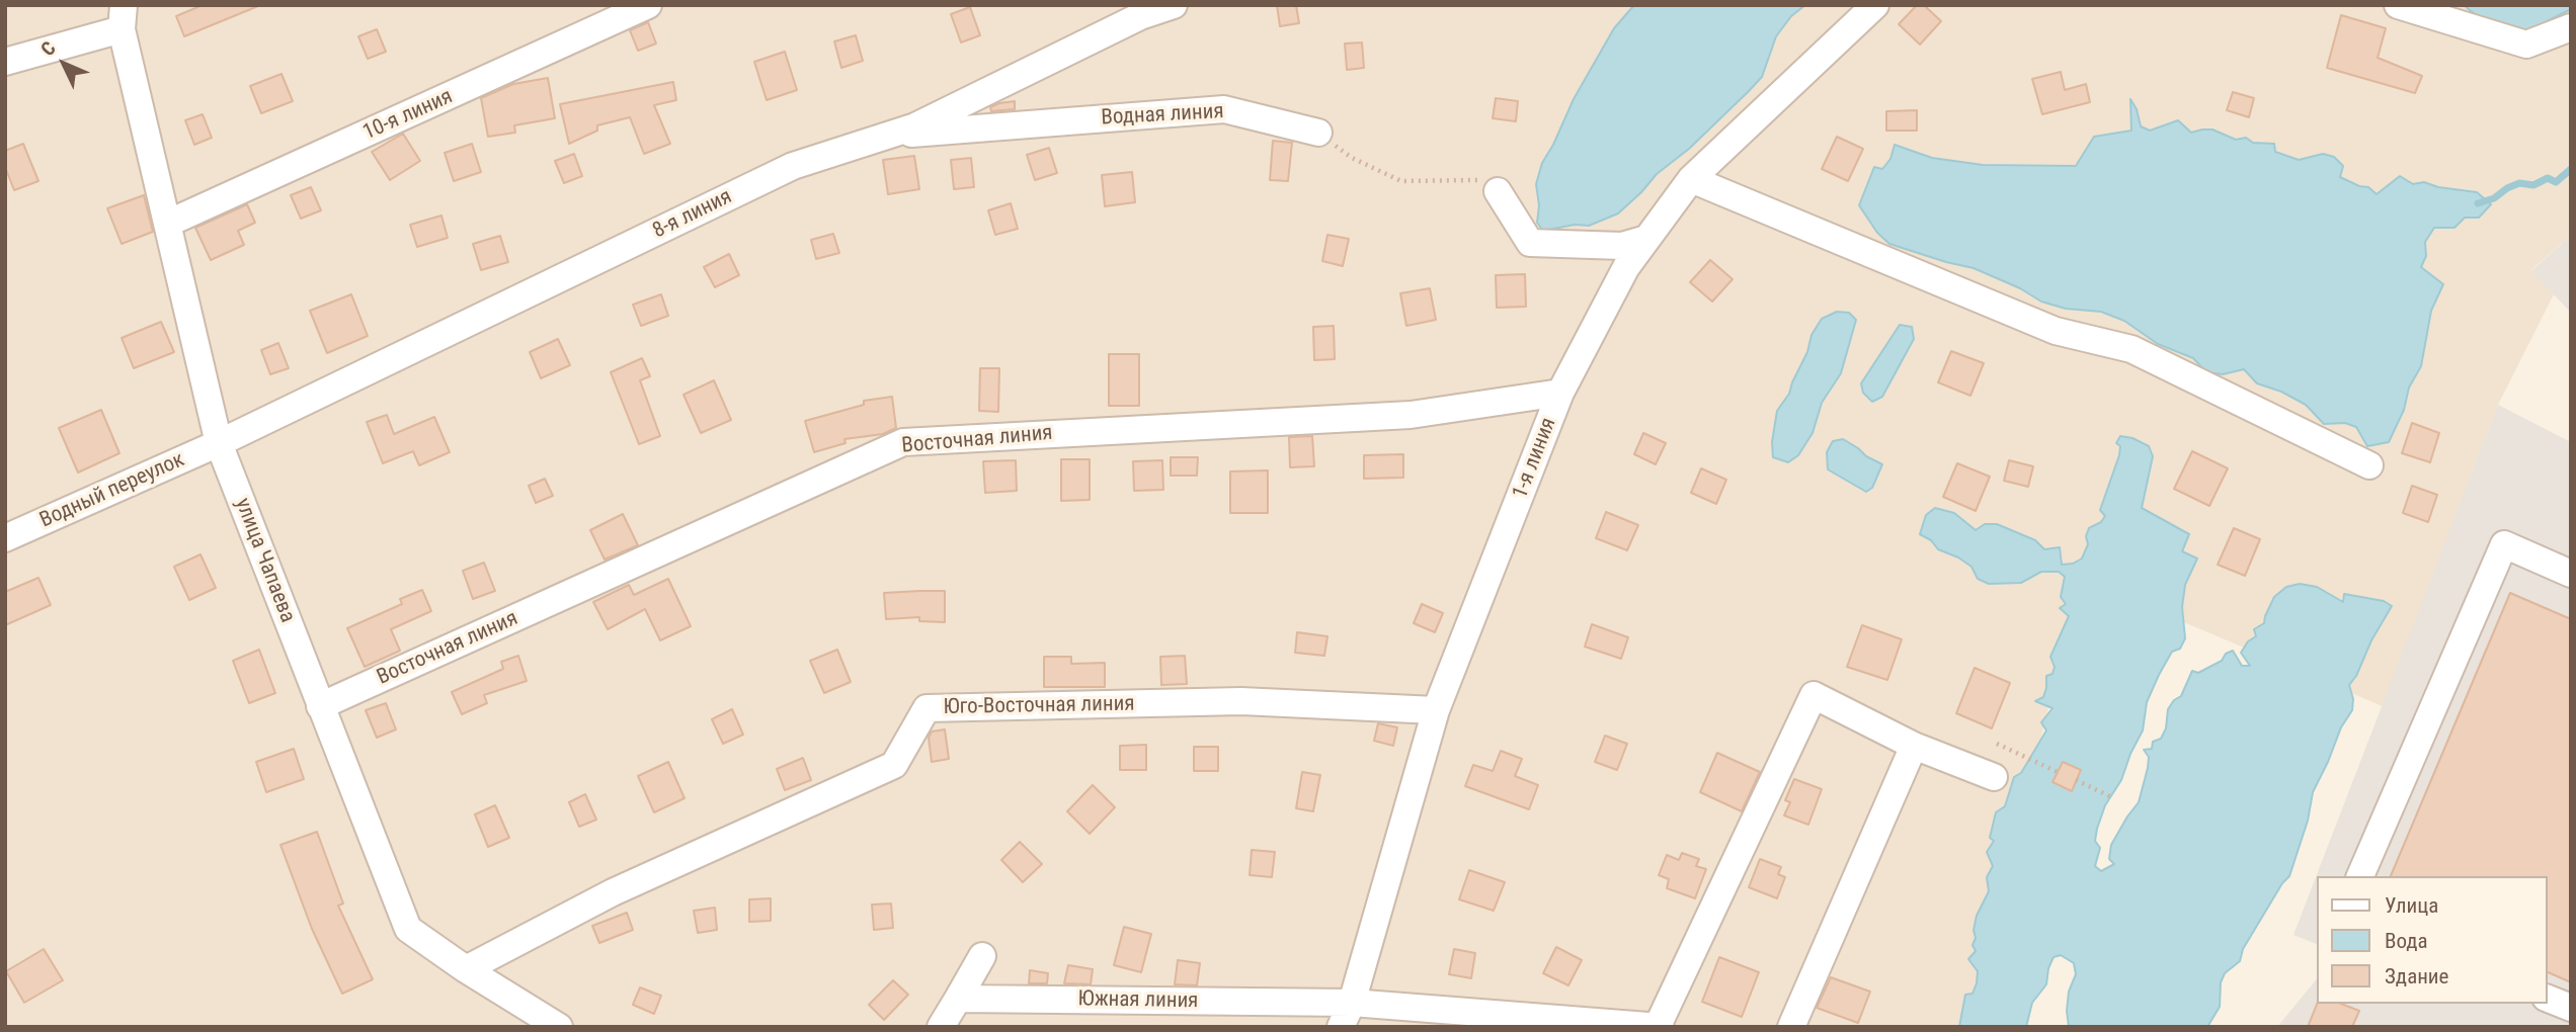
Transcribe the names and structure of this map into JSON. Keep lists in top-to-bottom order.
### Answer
{
  "streets": {
    "street": [
      "10-я линия",
      "Водная линия",
      "8-я линия",
      "Восточная линия",
      "1-я линия",
      "Водный переулок",
      "улица Чапаева",
      "Юго-Восточная линия",
      "Южная линия"
    ]
  },
  "crossings": [
    ["10-я линия", "улица Чапаева"],
    ["Водная линия", "8-я линия"],
    ["8-я линия", "Водный переулок"],
    ["8-я линия", "улица Чапаева"],
    ["Восточная линия", "1-я линия"],
    ["Восточная линия", "улица Чапаева"],
    ["1-я линия", "Юго-Восточная линия"],
    ["1-я линия", "Южная линия"],
    ["Водный переулок", "улица Чапаева"],
    ["улица Чапаева", "Юго-Восточная линия"]
  ],
  "legend": ["Улица", "Вода", "Здание"],
  "north": "top left"
}
